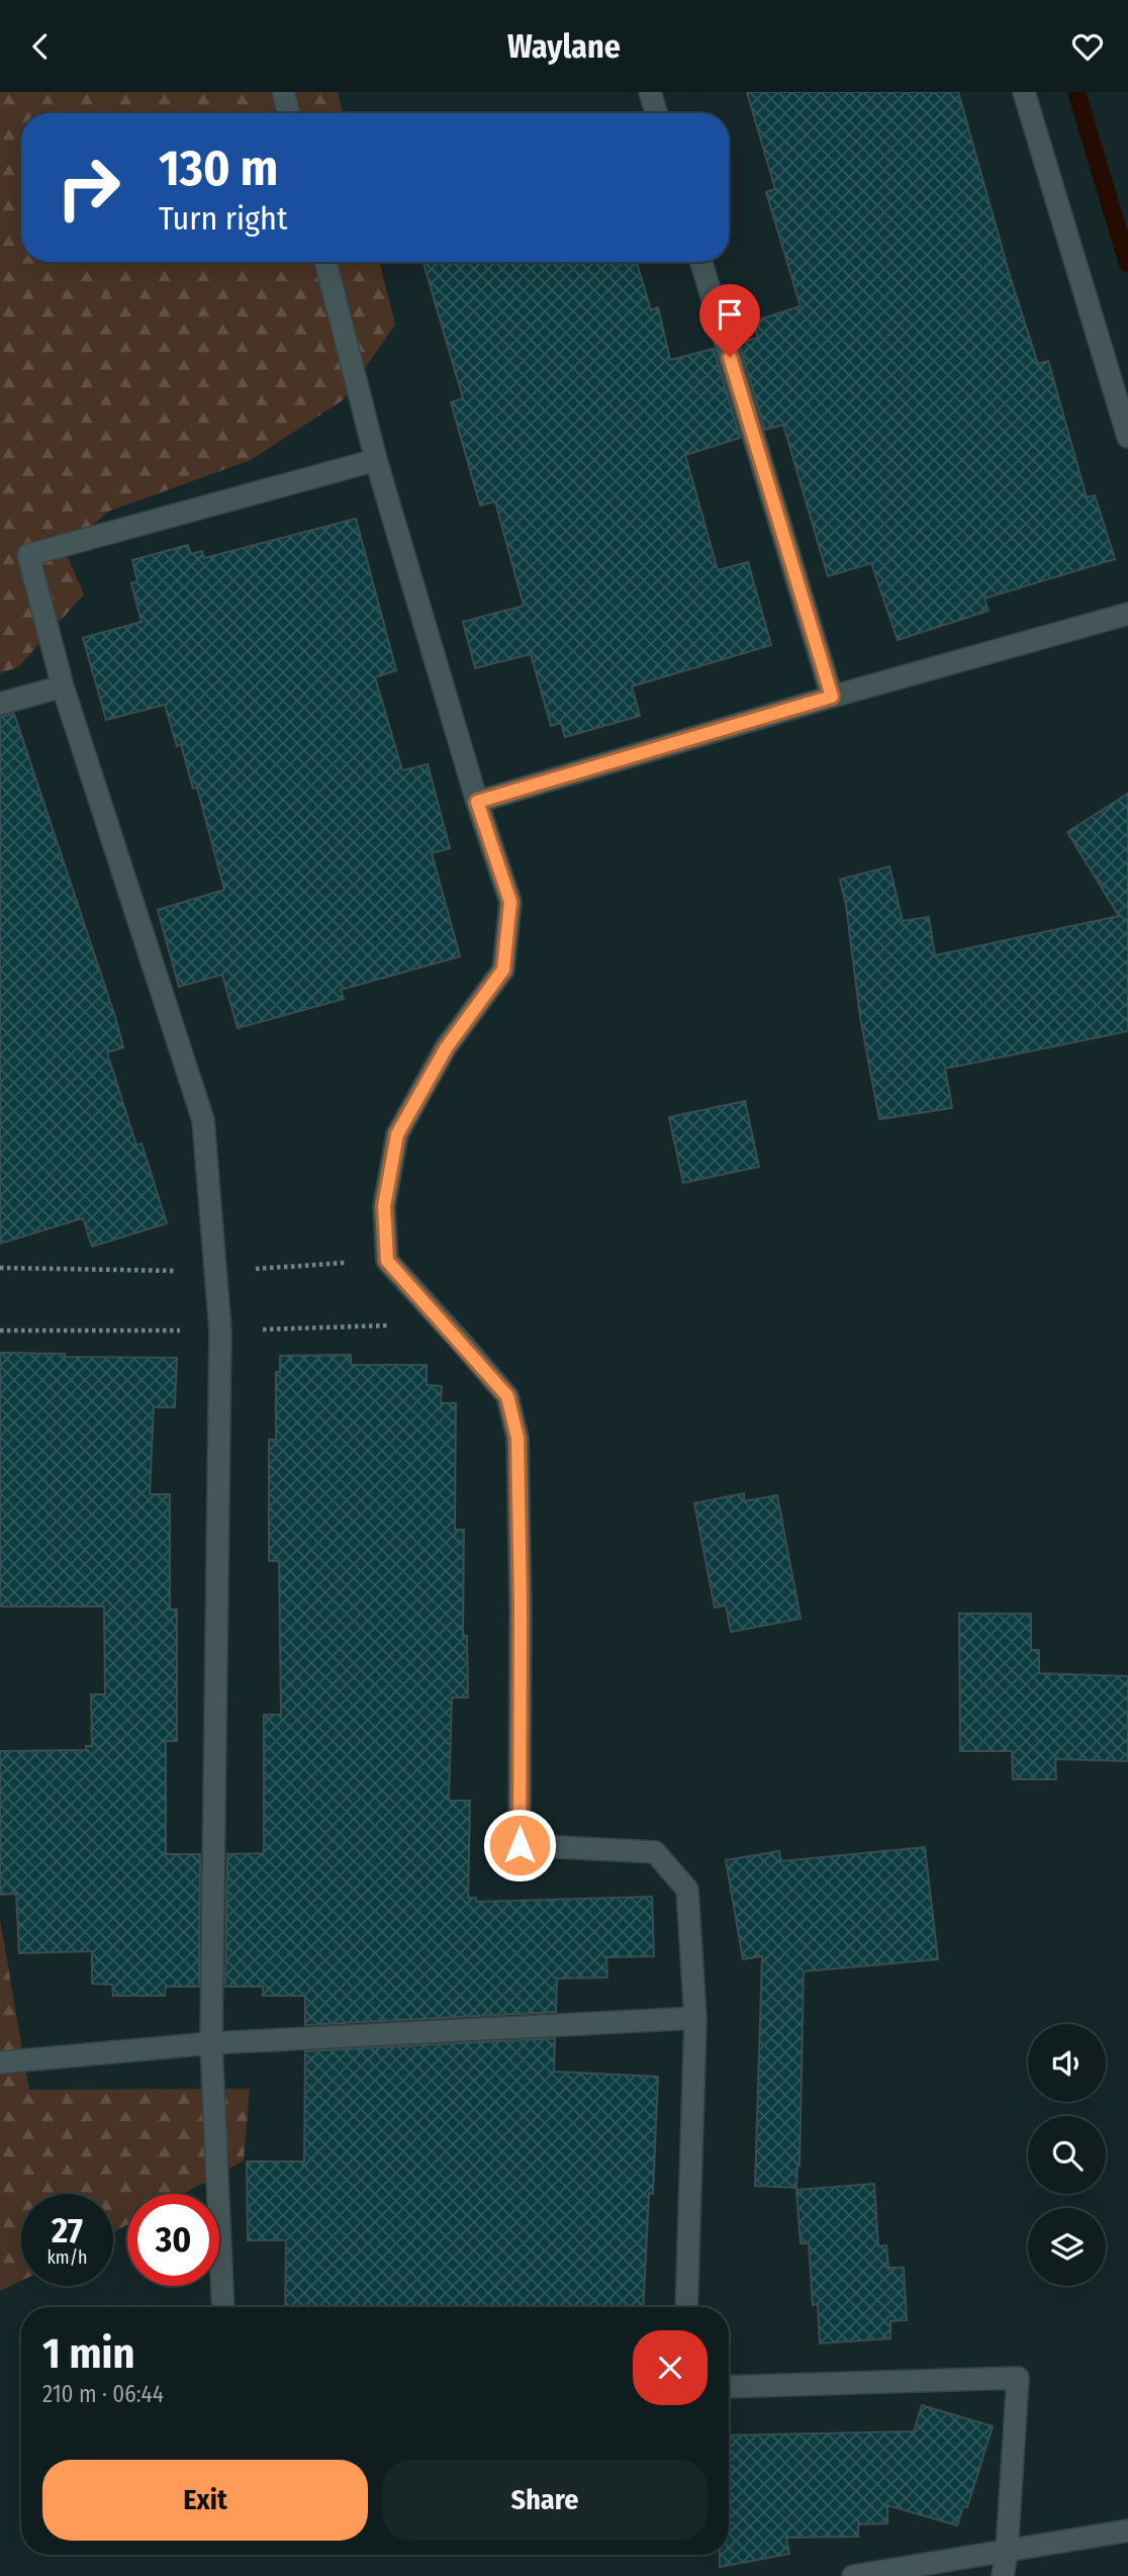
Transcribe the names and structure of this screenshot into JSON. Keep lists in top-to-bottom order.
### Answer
{
  "page": {
    "header": "Waylane",
    "turn": ["130 m", "Turn right"],
    "speed": "27 km/h",
    "limit": "30",
    "heading": ["1 min", "210 m · 06:44"],
    "buttons": ["Exit", "Share"]
  }
}
